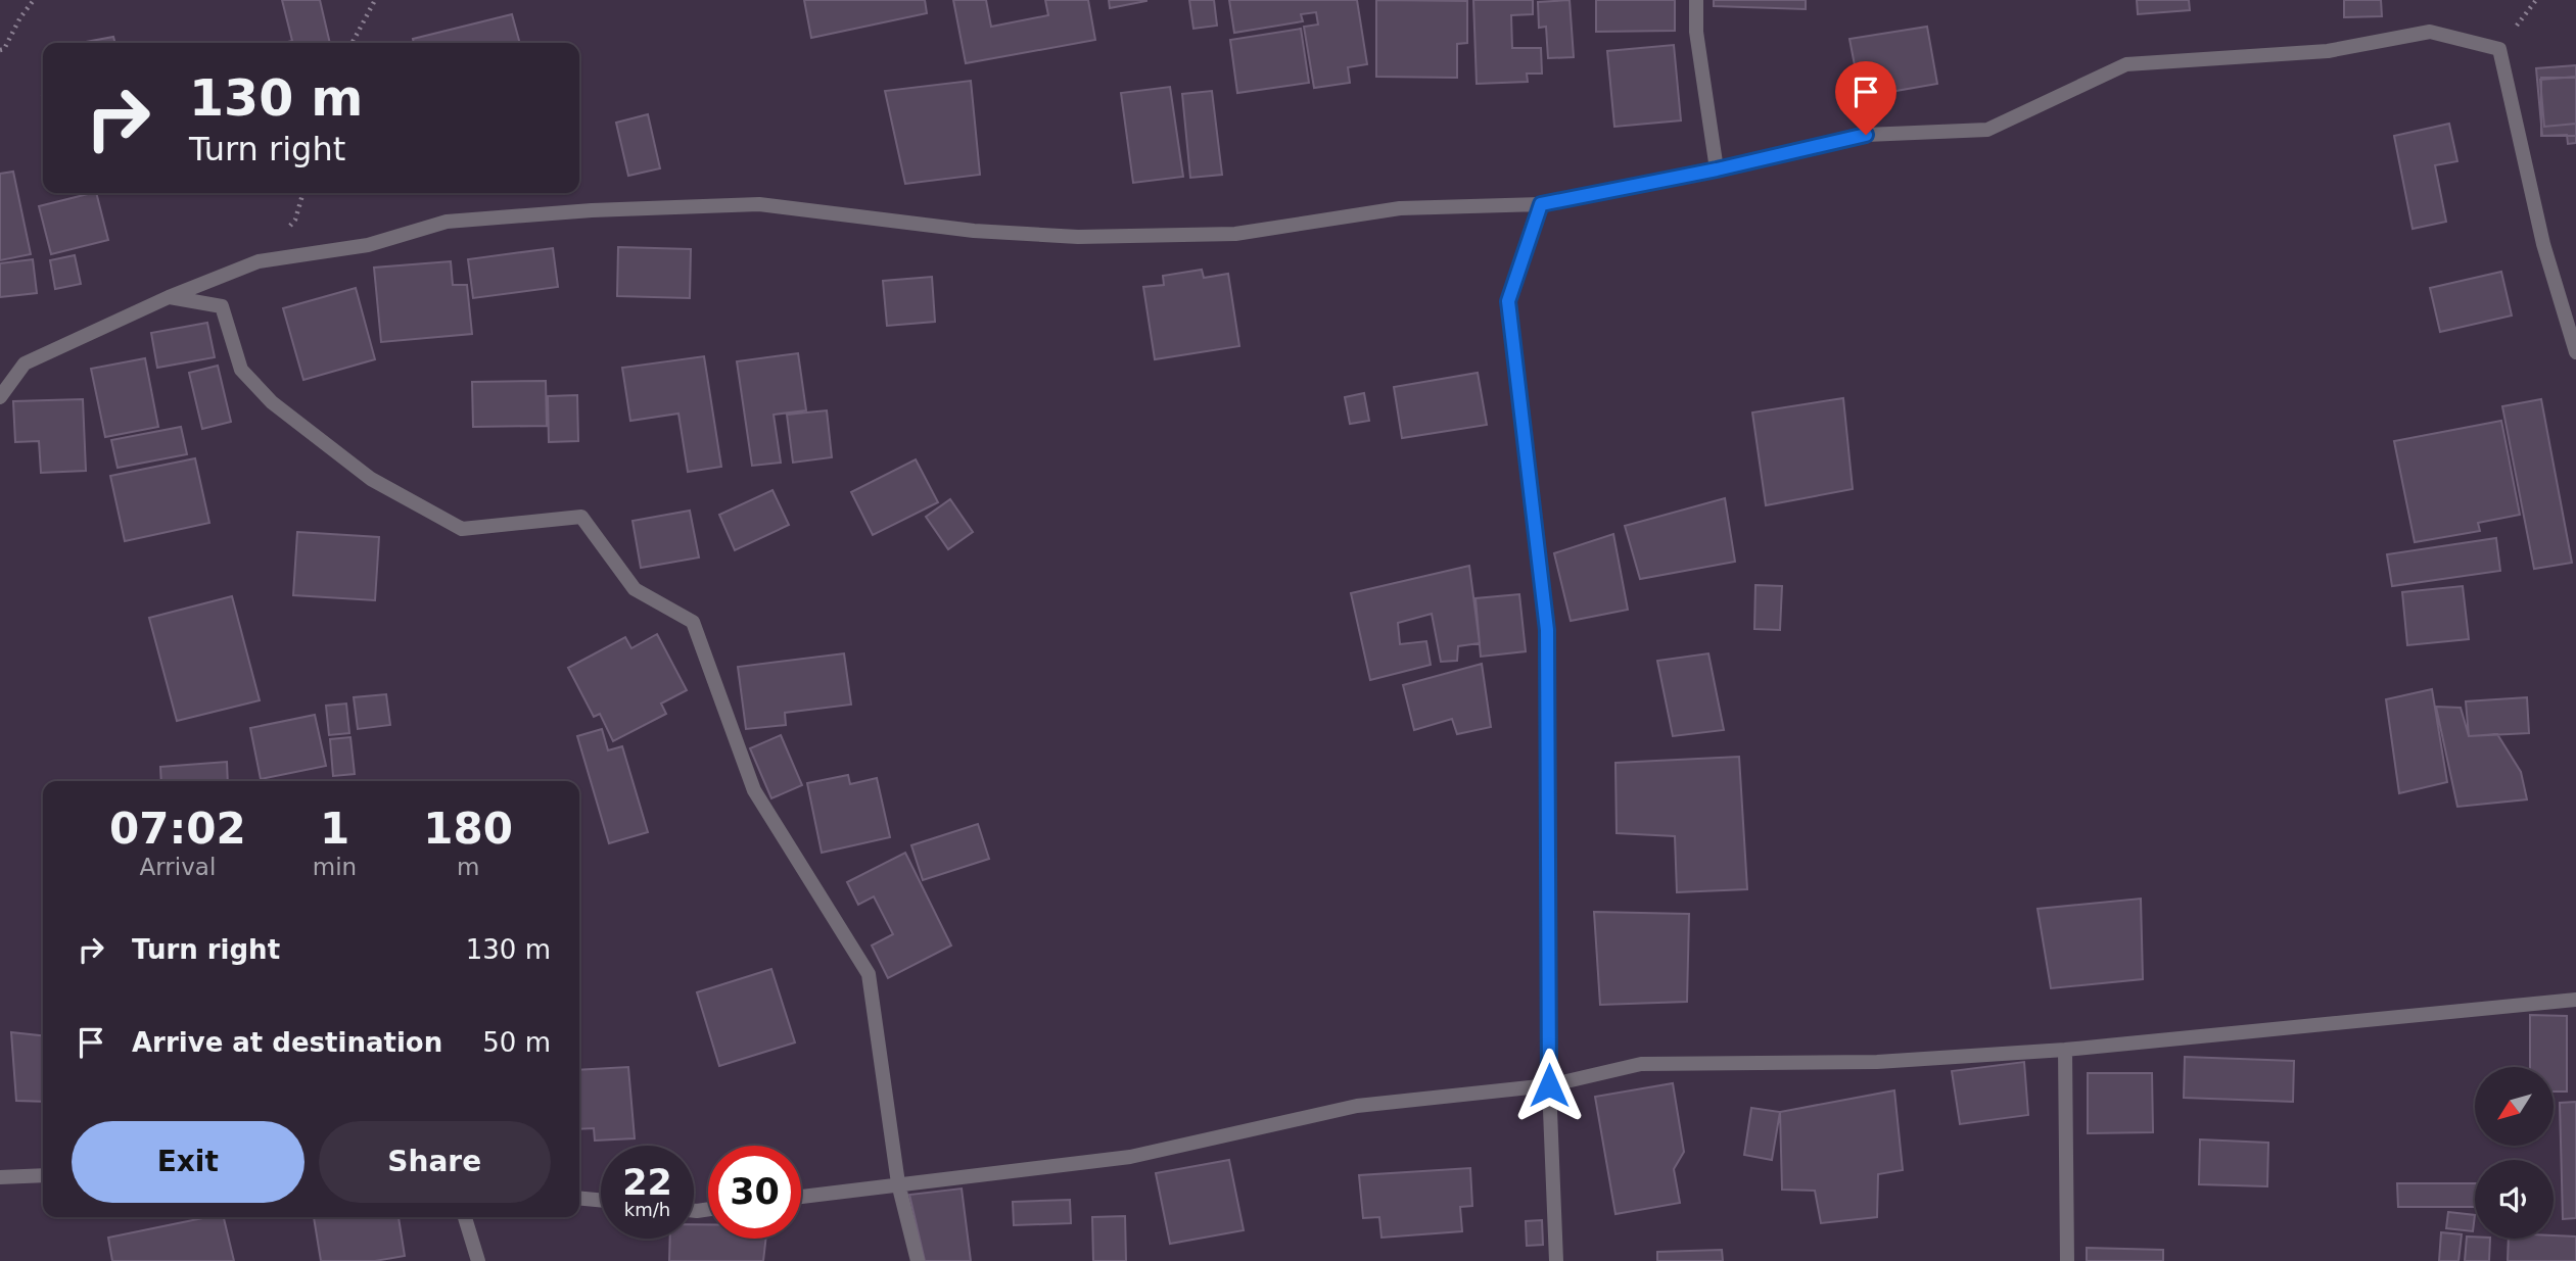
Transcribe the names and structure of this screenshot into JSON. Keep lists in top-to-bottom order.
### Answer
{
  "north": "bottom left",
  "page": {
    "turn": ["130 m", "Turn right"],
    "eta": [
      "07:02",
      "Arrival",
      "1",
      "min",
      "180",
      "m"
    ],
    "list": [
      {
        "name": "Turn right",
        "value": "130 m"
      },
      {
        "name": "Arrive at destination",
        "value": "50 m"
      }
    ],
    "buttons": ["Exit", "Share"],
    "speed": "22 km/h",
    "limit": "30"
  }
}
